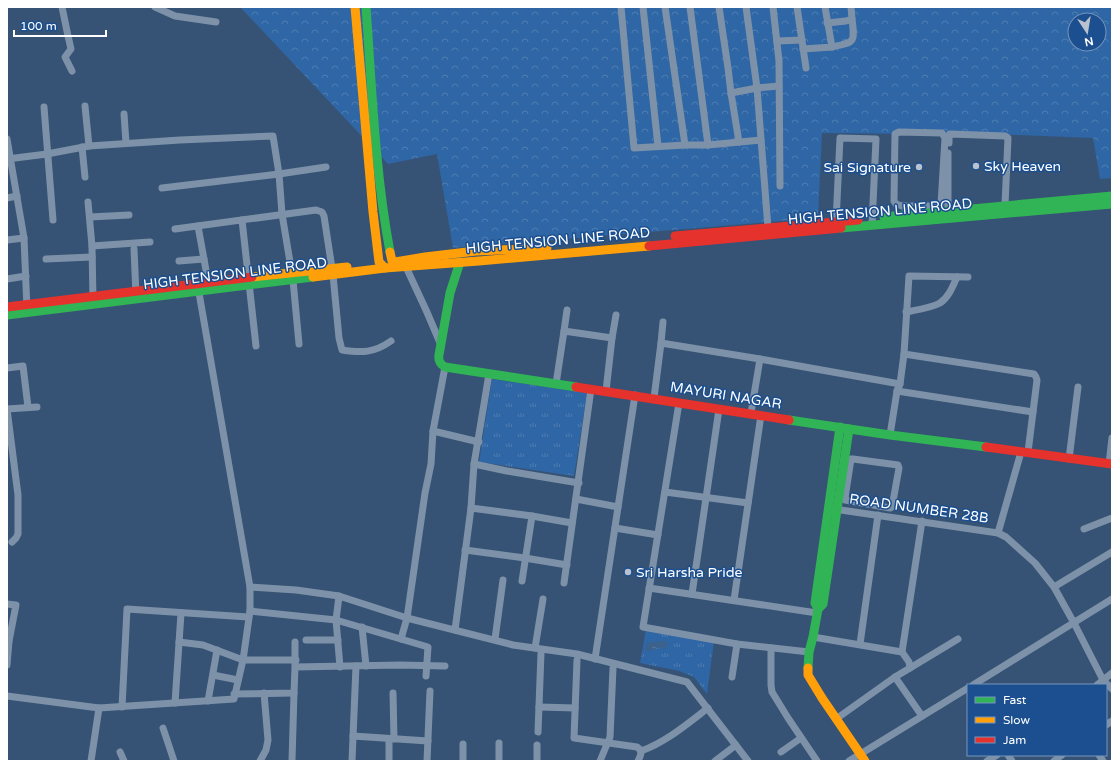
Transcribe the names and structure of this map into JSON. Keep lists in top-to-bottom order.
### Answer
{
  "streets": {
    "main road": ["HIGH TENSION LINE ROAD", "MAYURI NAGAR"],
    "street": ["ROAD NUMBER 28B"]
  },
  "places": ["Sky Heaven", "Sai Signature", "Sri Harsha Pride"],
  "legend": ["Fast", "Slow", "Jam"],
  "scale_bar": "100 m",
  "north": "bottom"
}
